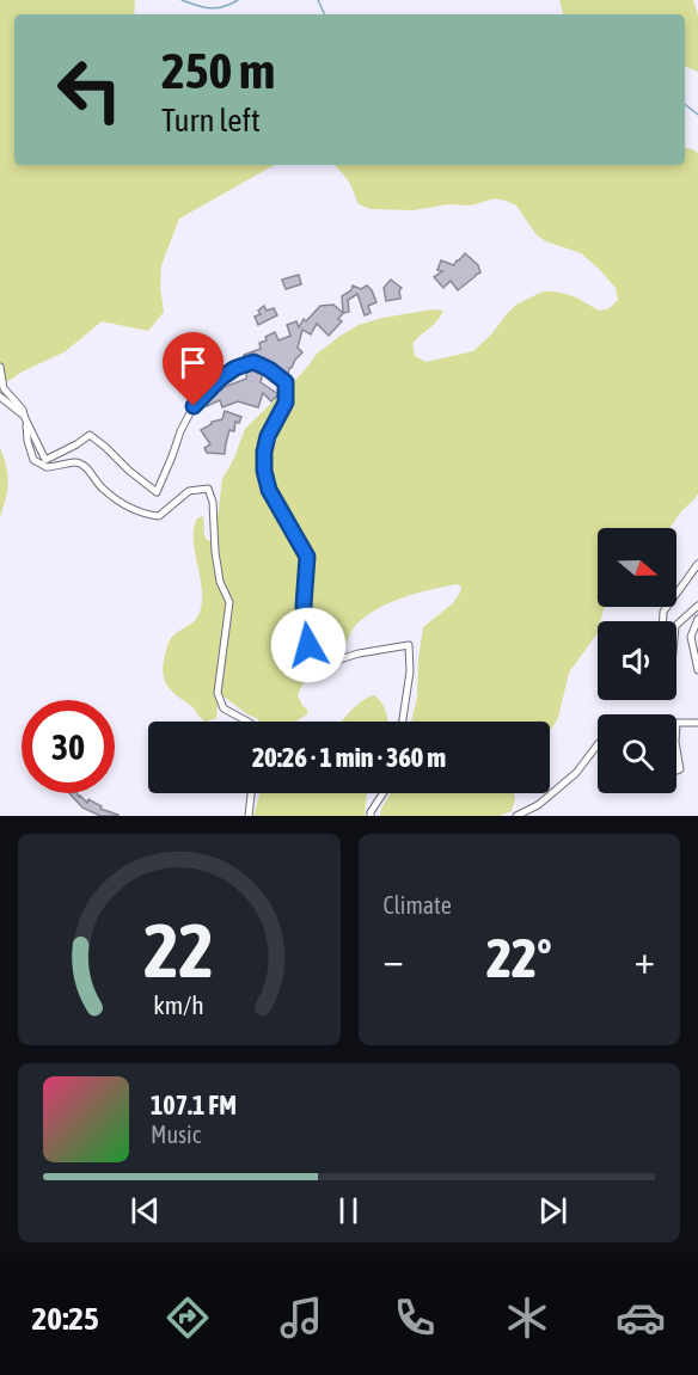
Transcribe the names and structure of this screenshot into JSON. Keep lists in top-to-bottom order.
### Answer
{
  "north": "right",
  "page": {
    "turn": ["250 m", "Turn left"],
    "limit": "30",
    "trip": "20:26 · 1 min · 360 m",
    "tile": "Climate",
    "heat": ["−", "22°", "+"],
    "song": ["107.1 FM", "Music"],
    "tabs": "20:25",
    "gauge": ["22", "km/h"]
  }
}
